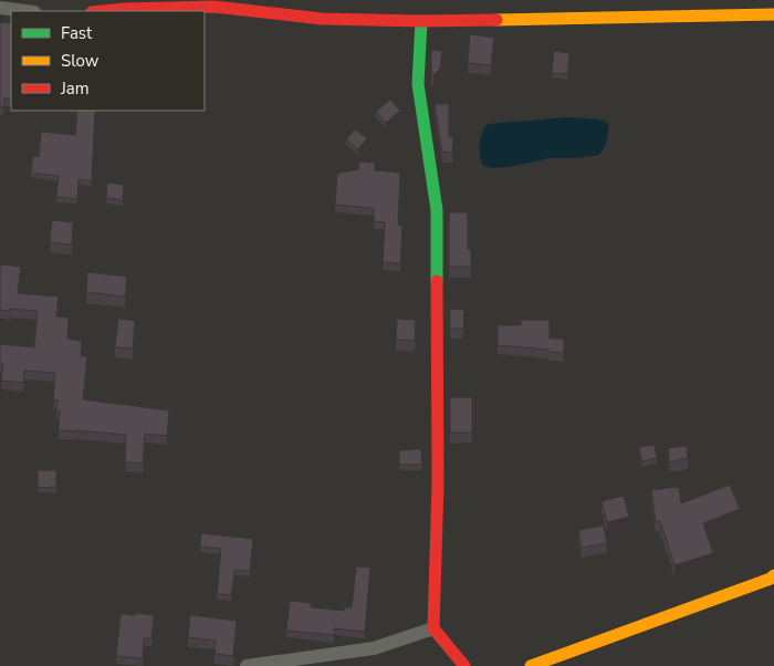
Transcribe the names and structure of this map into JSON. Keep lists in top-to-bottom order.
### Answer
{
  "legend": ["Fast", "Slow", "Jam"]
}
